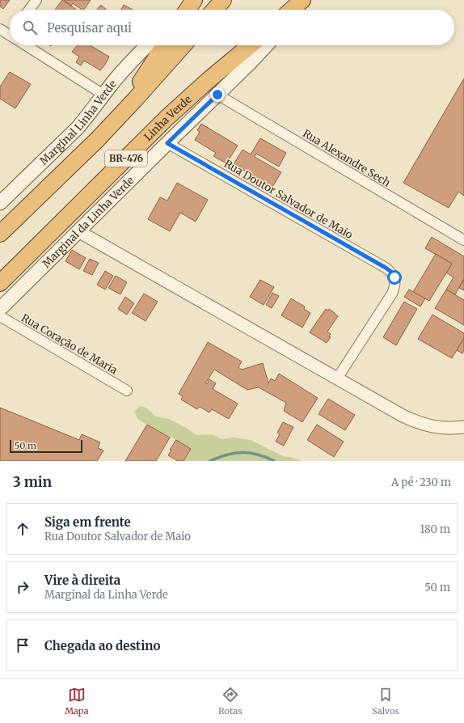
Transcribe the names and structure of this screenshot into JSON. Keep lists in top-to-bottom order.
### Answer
{
  "streets": {
    "highway": ["Linha Verde", "BR-476"],
    "main road": ["Marginal Linha Verde", "Marginal da Linha Verde"],
    "street": ["Rua Alexandre Sech", "Rua Doutor Salvador de Maio", "Rua Coração de Maria"]
  },
  "crossings": [
    ["Rua Alexandre Sech", "Marginal da Linha Verde"],
    ["Rua Doutor Salvador de Maio", "Marginal da Linha Verde"]
  ],
  "scale_bar": "50 m",
  "page": {
    "search": "Pesquisar aqui",
    "scale": "50 m",
    "heading": ["3 min", "A pé · 230 m"],
    "list": [
      ["Siga em frente", "Rua Doutor Salvador de Maio", "180 m"],
      ["Vire à direita", "Marginal da Linha Verde", "50 m"],
      "Chegada ao destino"
    ],
    "nav": ["Mapa", "Rotas", "Salvos"]
  }
}
